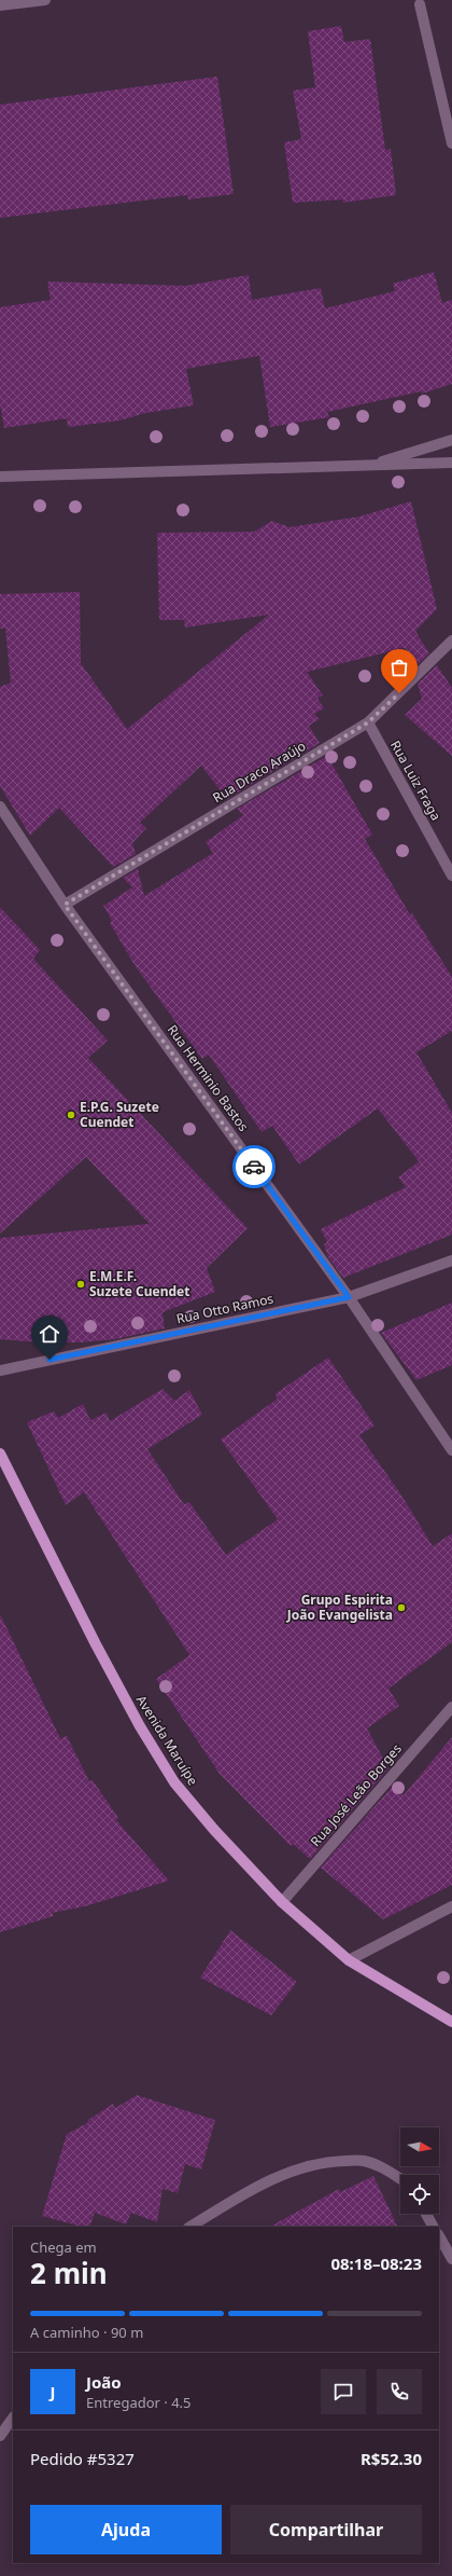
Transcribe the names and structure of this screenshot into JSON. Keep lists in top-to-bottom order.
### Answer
{
  "streets": {
    "main road": ["Avenida Maruípe"],
    "street": [
      "Rua Draco Araújo",
      "Rua Luiz Fraga",
      "Rua Herminio Bastos",
      "Rua Otto Ramos",
      "Rua José Leão Borges"
    ]
  },
  "crossings": [
    ["Rua Draco Araújo", "Rua Luiz Fraga"],
    ["Rua Draco Araújo", "Rua Herminio Bastos"],
    ["Rua Herminio Bastos", "Rua Otto Ramos"],
    ["Avenida Maruípe", "Rua José Leão Borges"]
  ],
  "places": ["E.P.G. Suzete Cuendet", "E.M.E.F. Suzete Cuendet", "Grupo Espirita João Evangelista"],
  "north": "right",
  "page": {
    "heading": ["2 min", "Chega em", "08:18–08:23"],
    "panel": [
      "João",
      "Entregador · 4.5",
      "Pedido #5327",
      "R$52.30"
    ],
    "bar": "A caminho · 90 m",
    "round": "J",
    "buttons": ["Ajuda", "Compartilhar"]
  }
}
